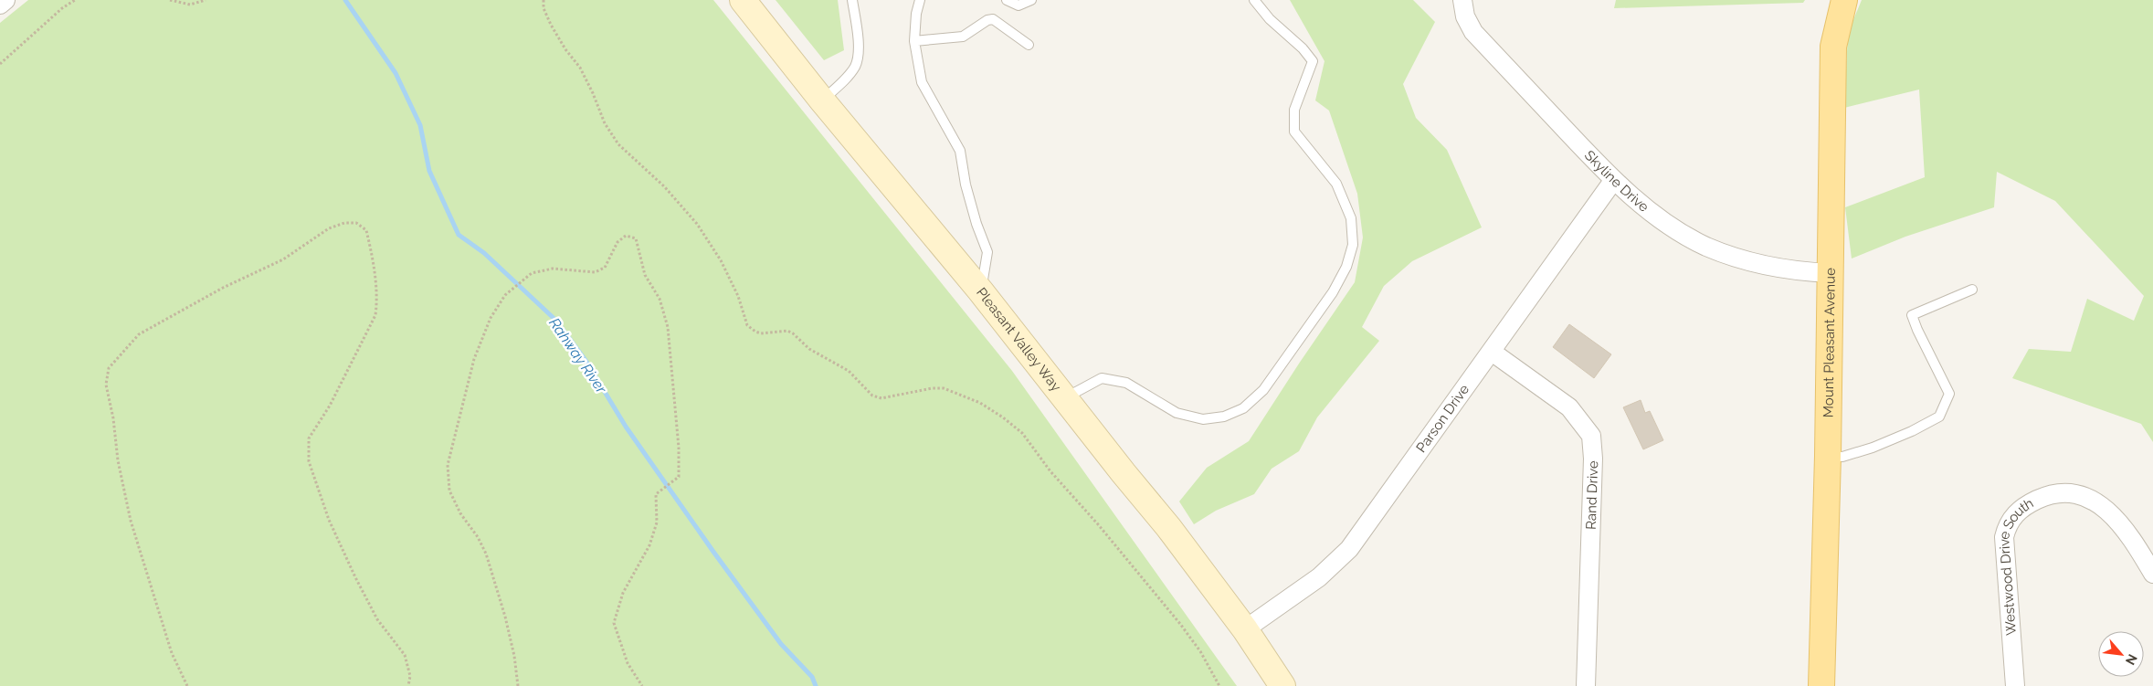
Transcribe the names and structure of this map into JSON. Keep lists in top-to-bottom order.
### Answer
{
  "streets": {
    "main road": ["Pleasant Valley Way", "Mount Pleasant Avenue"],
    "street": [
      "Skyline Drive",
      "Parson Drive",
      "Rand Drive",
      "Westwood Drive South"
    ]
  },
  "crossings": [
    ["Skyline Drive", "Mount Pleasant Avenue"],
    ["Skyline Drive", "Parson Drive"],
    ["Pleasant Valley Way", "Parson Drive"],
    ["Parson Drive", "Rand Drive"]
  ],
  "water": ["Rahway River"],
  "north": "bottom right"
}
